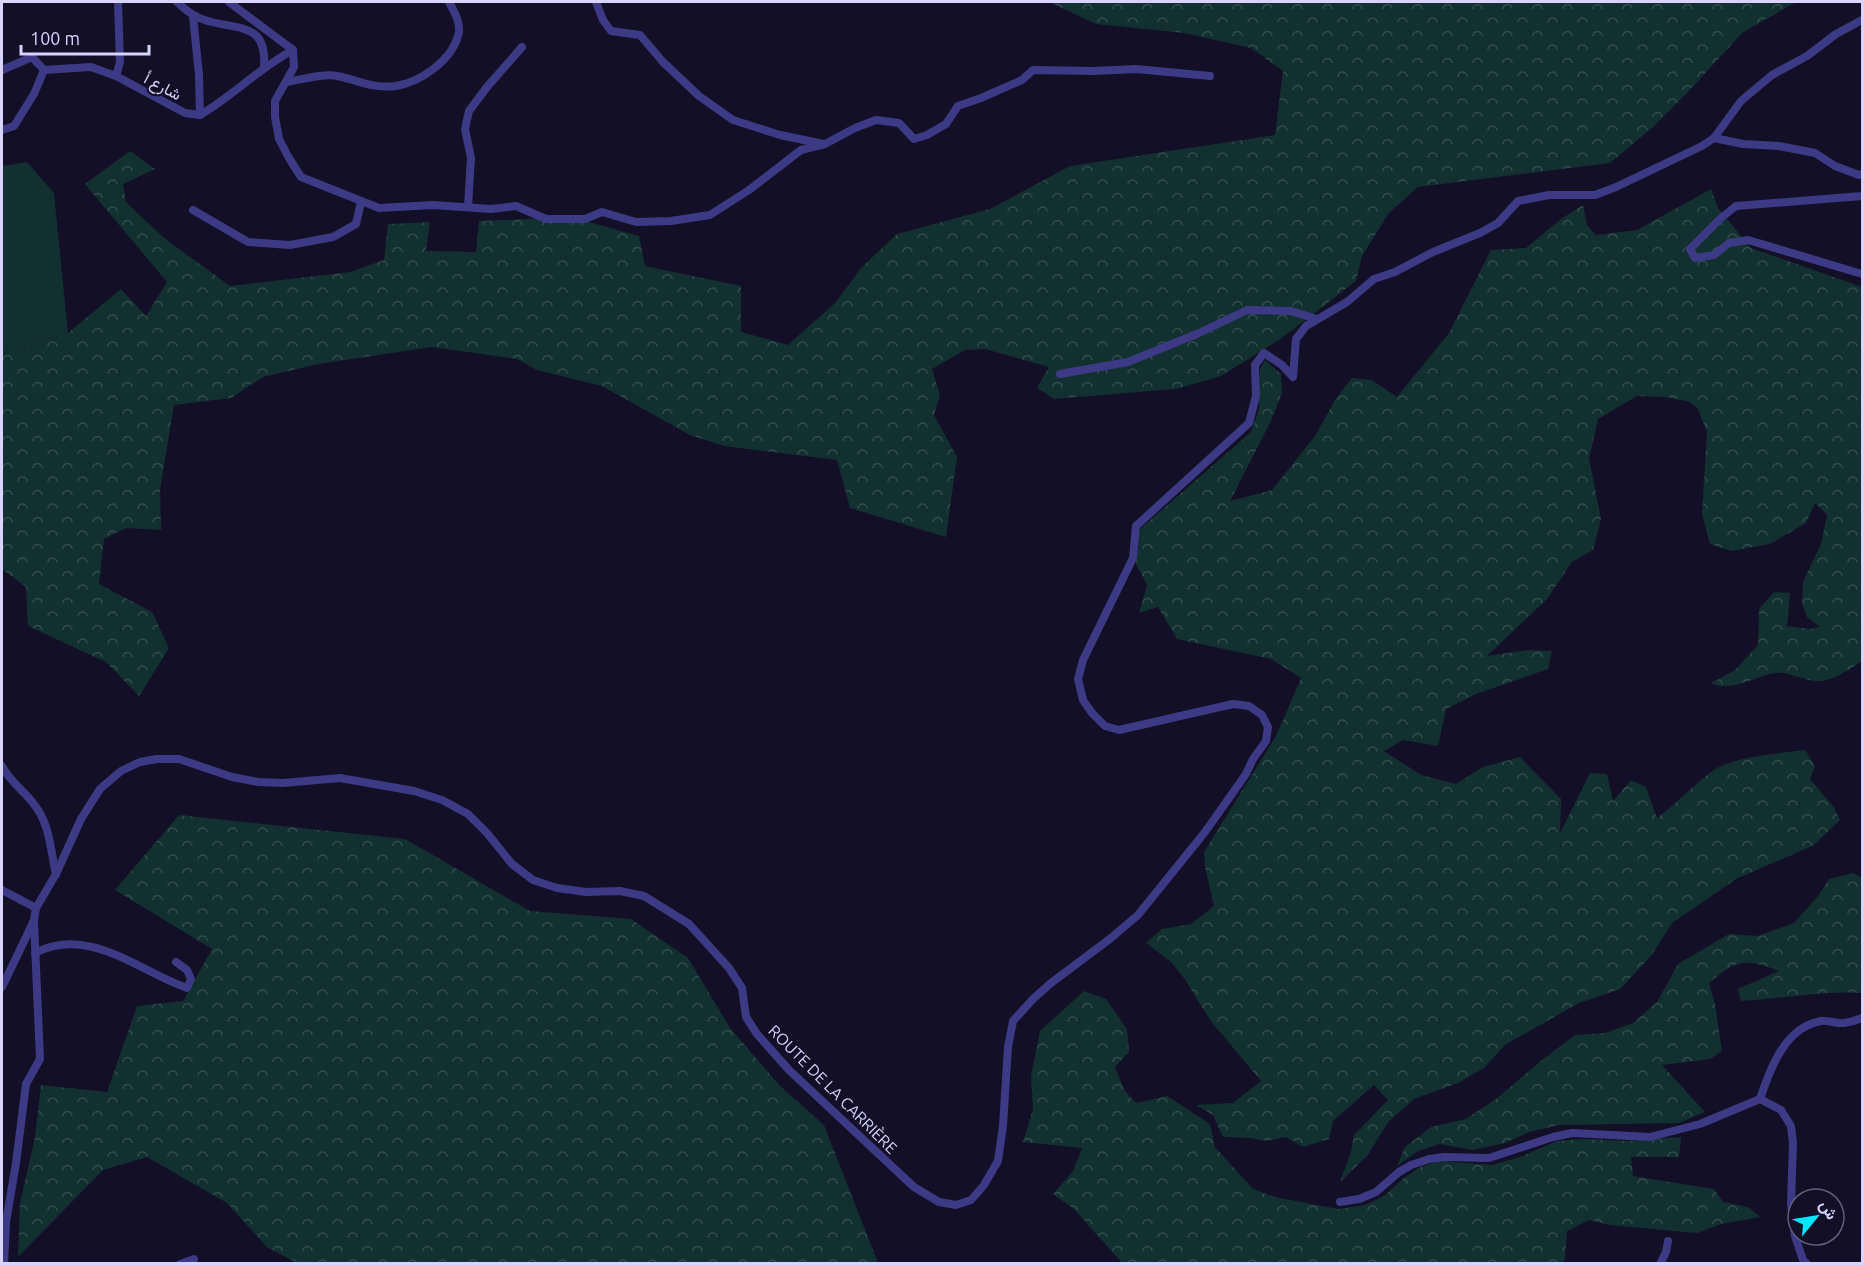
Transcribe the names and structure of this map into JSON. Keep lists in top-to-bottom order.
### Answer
{
  "streets": {
    "street": ["شارع أ", "ROUTE DE LA CARRIÈRE"]
  },
  "scale_bar": "100 m",
  "north": "top right"
}
